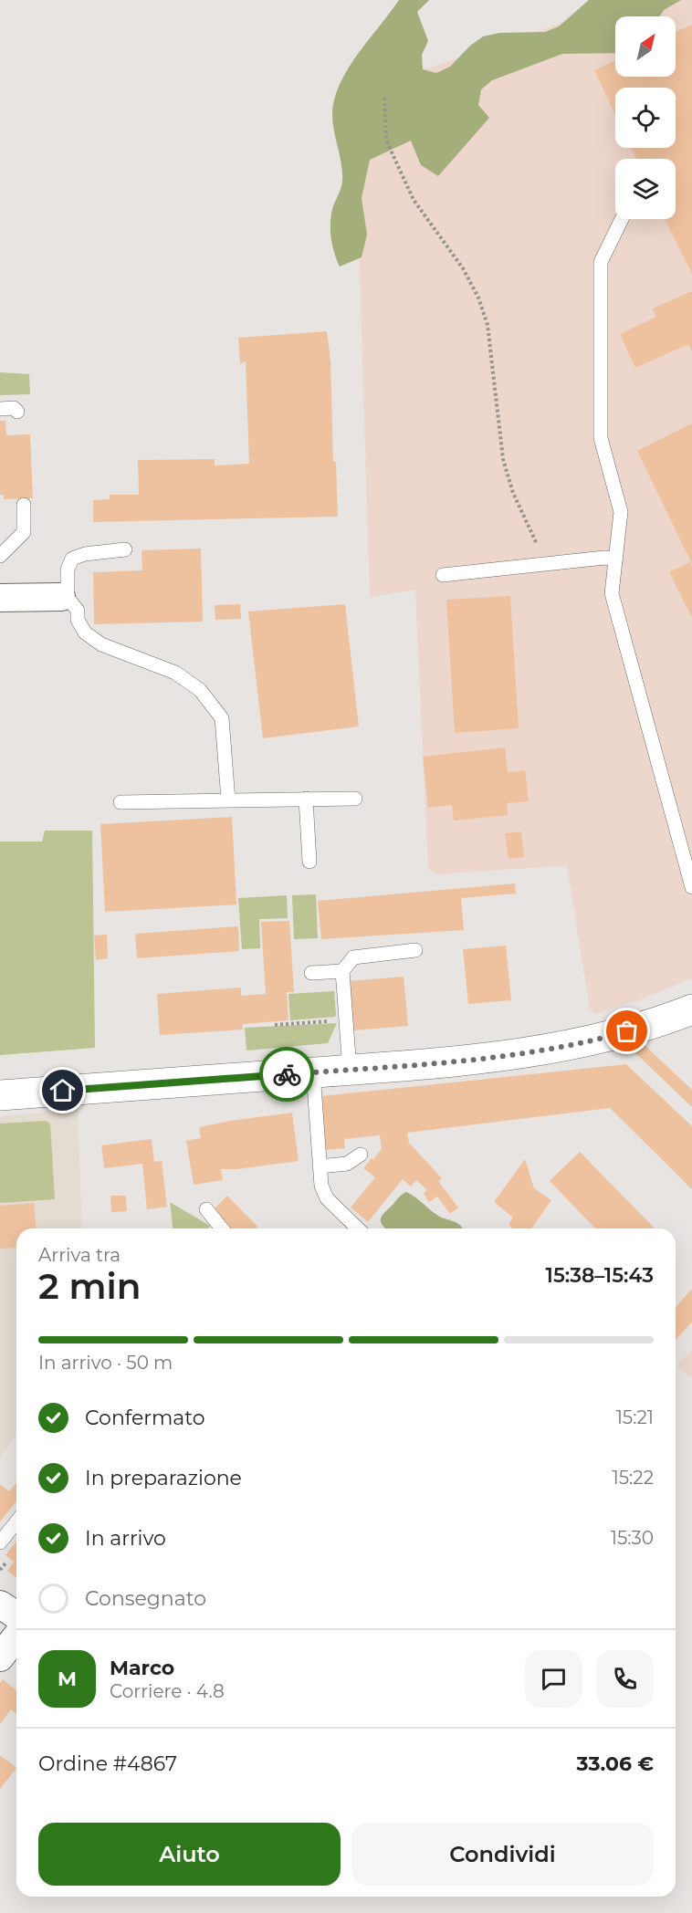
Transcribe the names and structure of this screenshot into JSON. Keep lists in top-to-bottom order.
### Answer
{
  "north": "top right",
  "page": {
    "heading": ["2 min", "Arriva tra", "15:38–15:43"],
    "panel": [
      "Marco",
      "Corriere · 4.8",
      "Ordine #4867",
      "33.06 €"
    ],
    "bar": "In arrivo · 50 m",
    "list": [
      ["Confermato", "15:21"],
      ["In preparazione", "15:22"],
      ["In arrivo", "15:30"],
      "Consegnato"
    ],
    "round": "M",
    "buttons": ["Aiuto", "Condividi"]
  }
}
